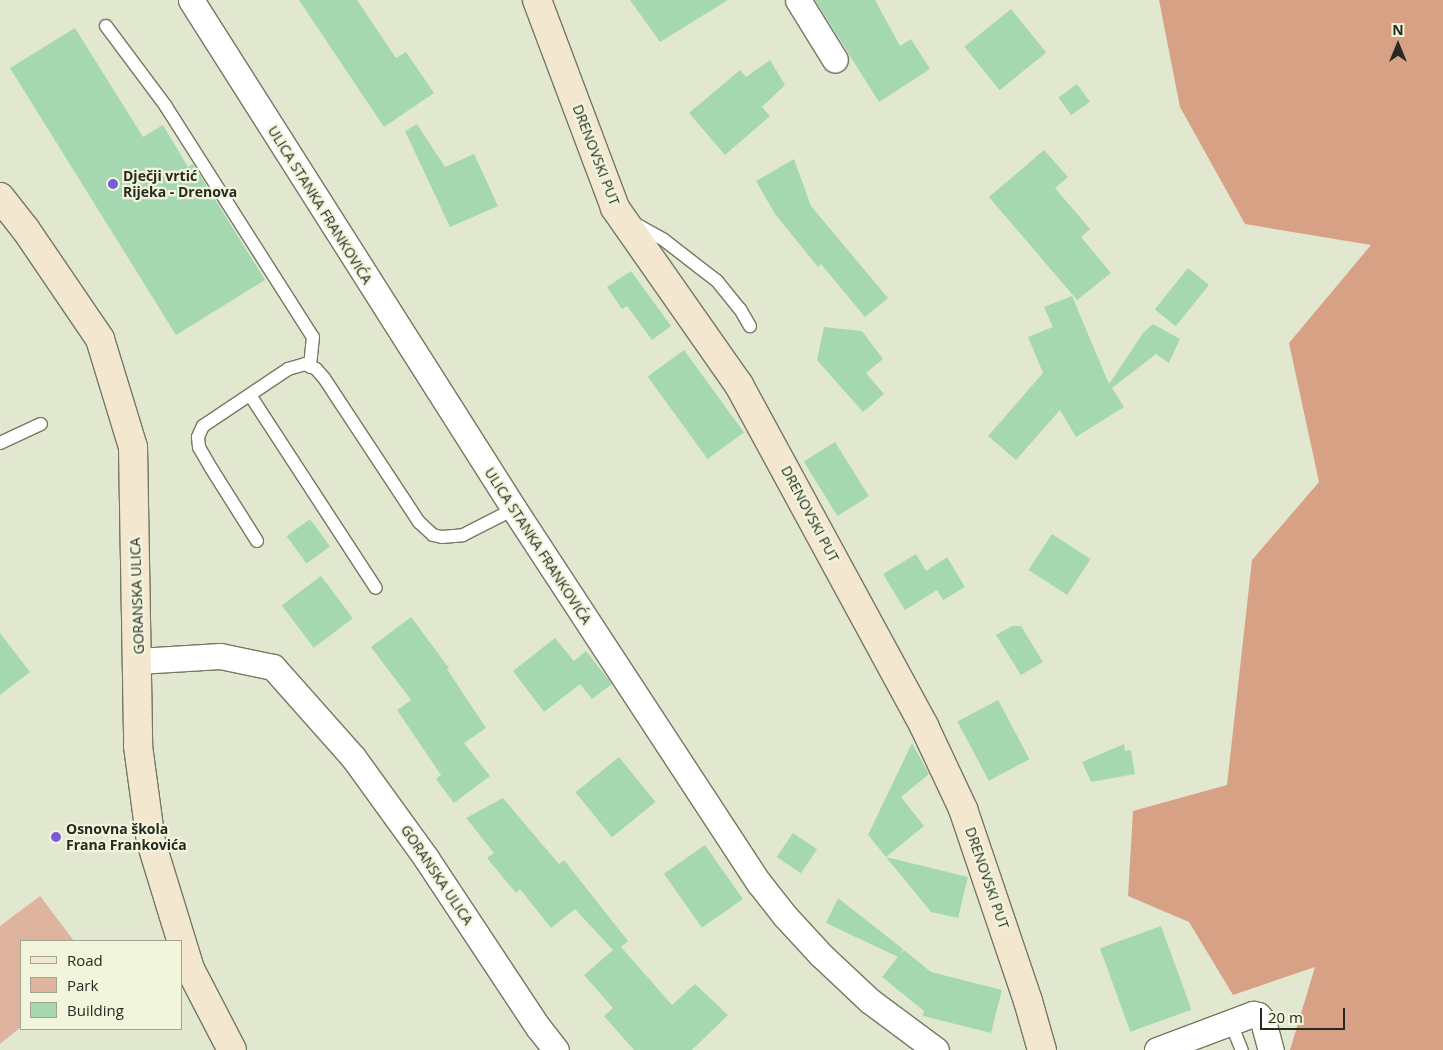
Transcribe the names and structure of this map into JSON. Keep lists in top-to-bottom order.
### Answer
{
  "streets": {
    "main road": ["DRENOVSKI PUT", "GORANSKA ULICA"],
    "street": ["ULICA STANKA FRANKOVIĆA"]
  },
  "places": ["Dječji vrtić Rijeka - Drenova", "Osnovna škola Frana Frankovića"],
  "legend": ["Road", "Park", "Building"],
  "scale_bar": "20 m",
  "north": "top"
}
